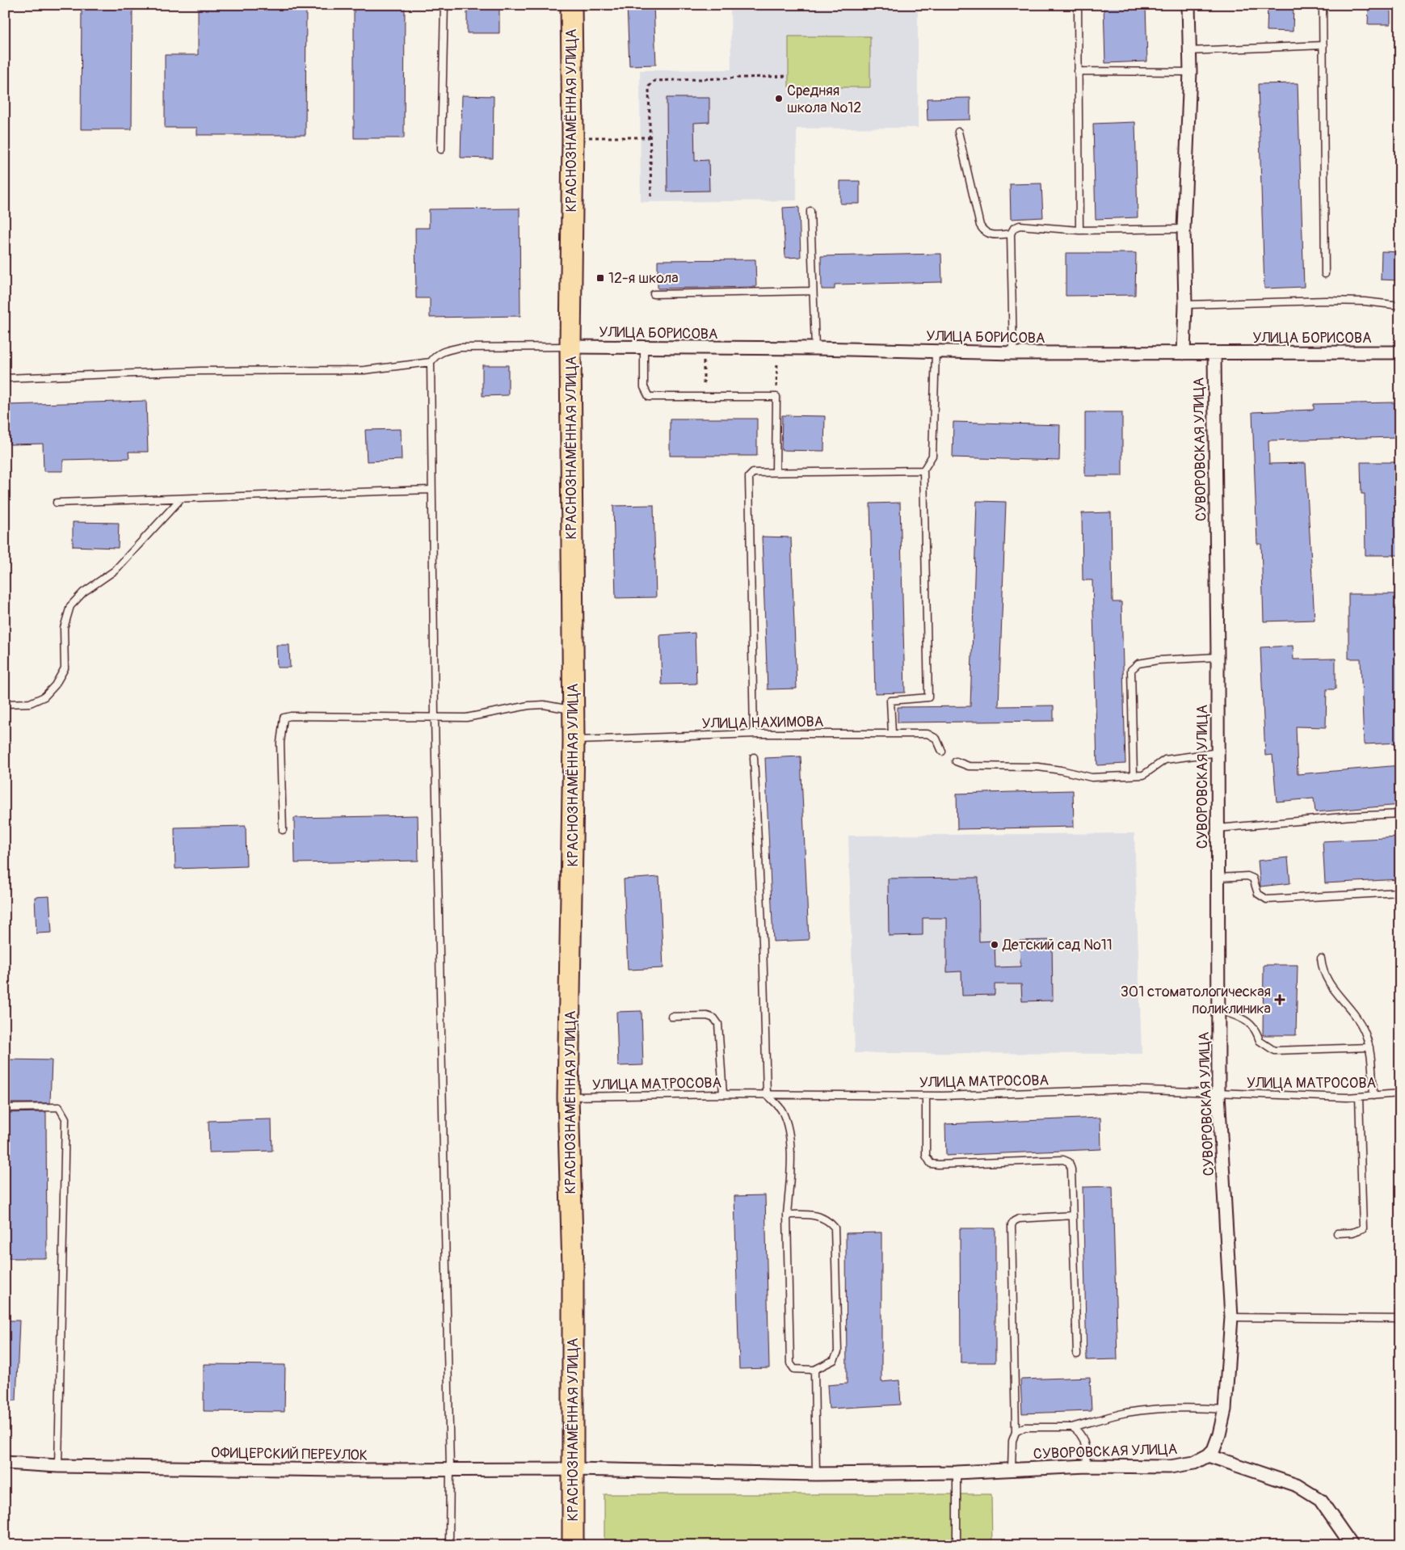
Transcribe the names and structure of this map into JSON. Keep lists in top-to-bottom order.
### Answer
{
  "streets": {
    "main road": ["КРАСНОЗНАМЁННАЯ УЛИЦА"],
    "street": ["УЛИЦА БОРИСОВА", "СУВОРОВСКАЯ УЛИЦА", "ОФИЦЕРСКИЙ ПЕРЕУЛОК"],
    "lane": ["УЛИЦА НАХИМОВА", "УЛИЦА МАТРОСОВА"]
  },
  "crossings": [
    ["КРАСНОЗНАМЁННАЯ УЛИЦА", "УЛИЦА БОРИСОВА"],
    ["КРАСНОЗНАМЁННАЯ УЛИЦА", "СУВОРОВСКАЯ УЛИЦА"],
    ["КРАСНОЗНАМЁННАЯ УЛИЦА", "УЛИЦА НАХИМОВА"],
    ["КРАСНОЗНАМЁННАЯ УЛИЦА", "УЛИЦА МАТРОСОВА"],
    ["КРАСНОЗНАМЁННАЯ УЛИЦА", "ОФИЦЕРСКИЙ ПЕРЕУЛОК"],
    ["УЛИЦА БОРИСОВА", "СУВОРОВСКАЯ УЛИЦА"],
    ["СУВОРОВСКАЯ УЛИЦА", "УЛИЦА МАТРОСОВА"],
    ["СУВОРОВСКАЯ УЛИЦА", "ОФИЦЕРСКИЙ ПЕРЕУЛОК"]
  ],
  "places": {
    "other": ["Средняя школа №12", "Детский сад №11"],
    "transit": ["12-я школа"],
    "health": ["301 стоматологическая поликлиника"]
  }
}
